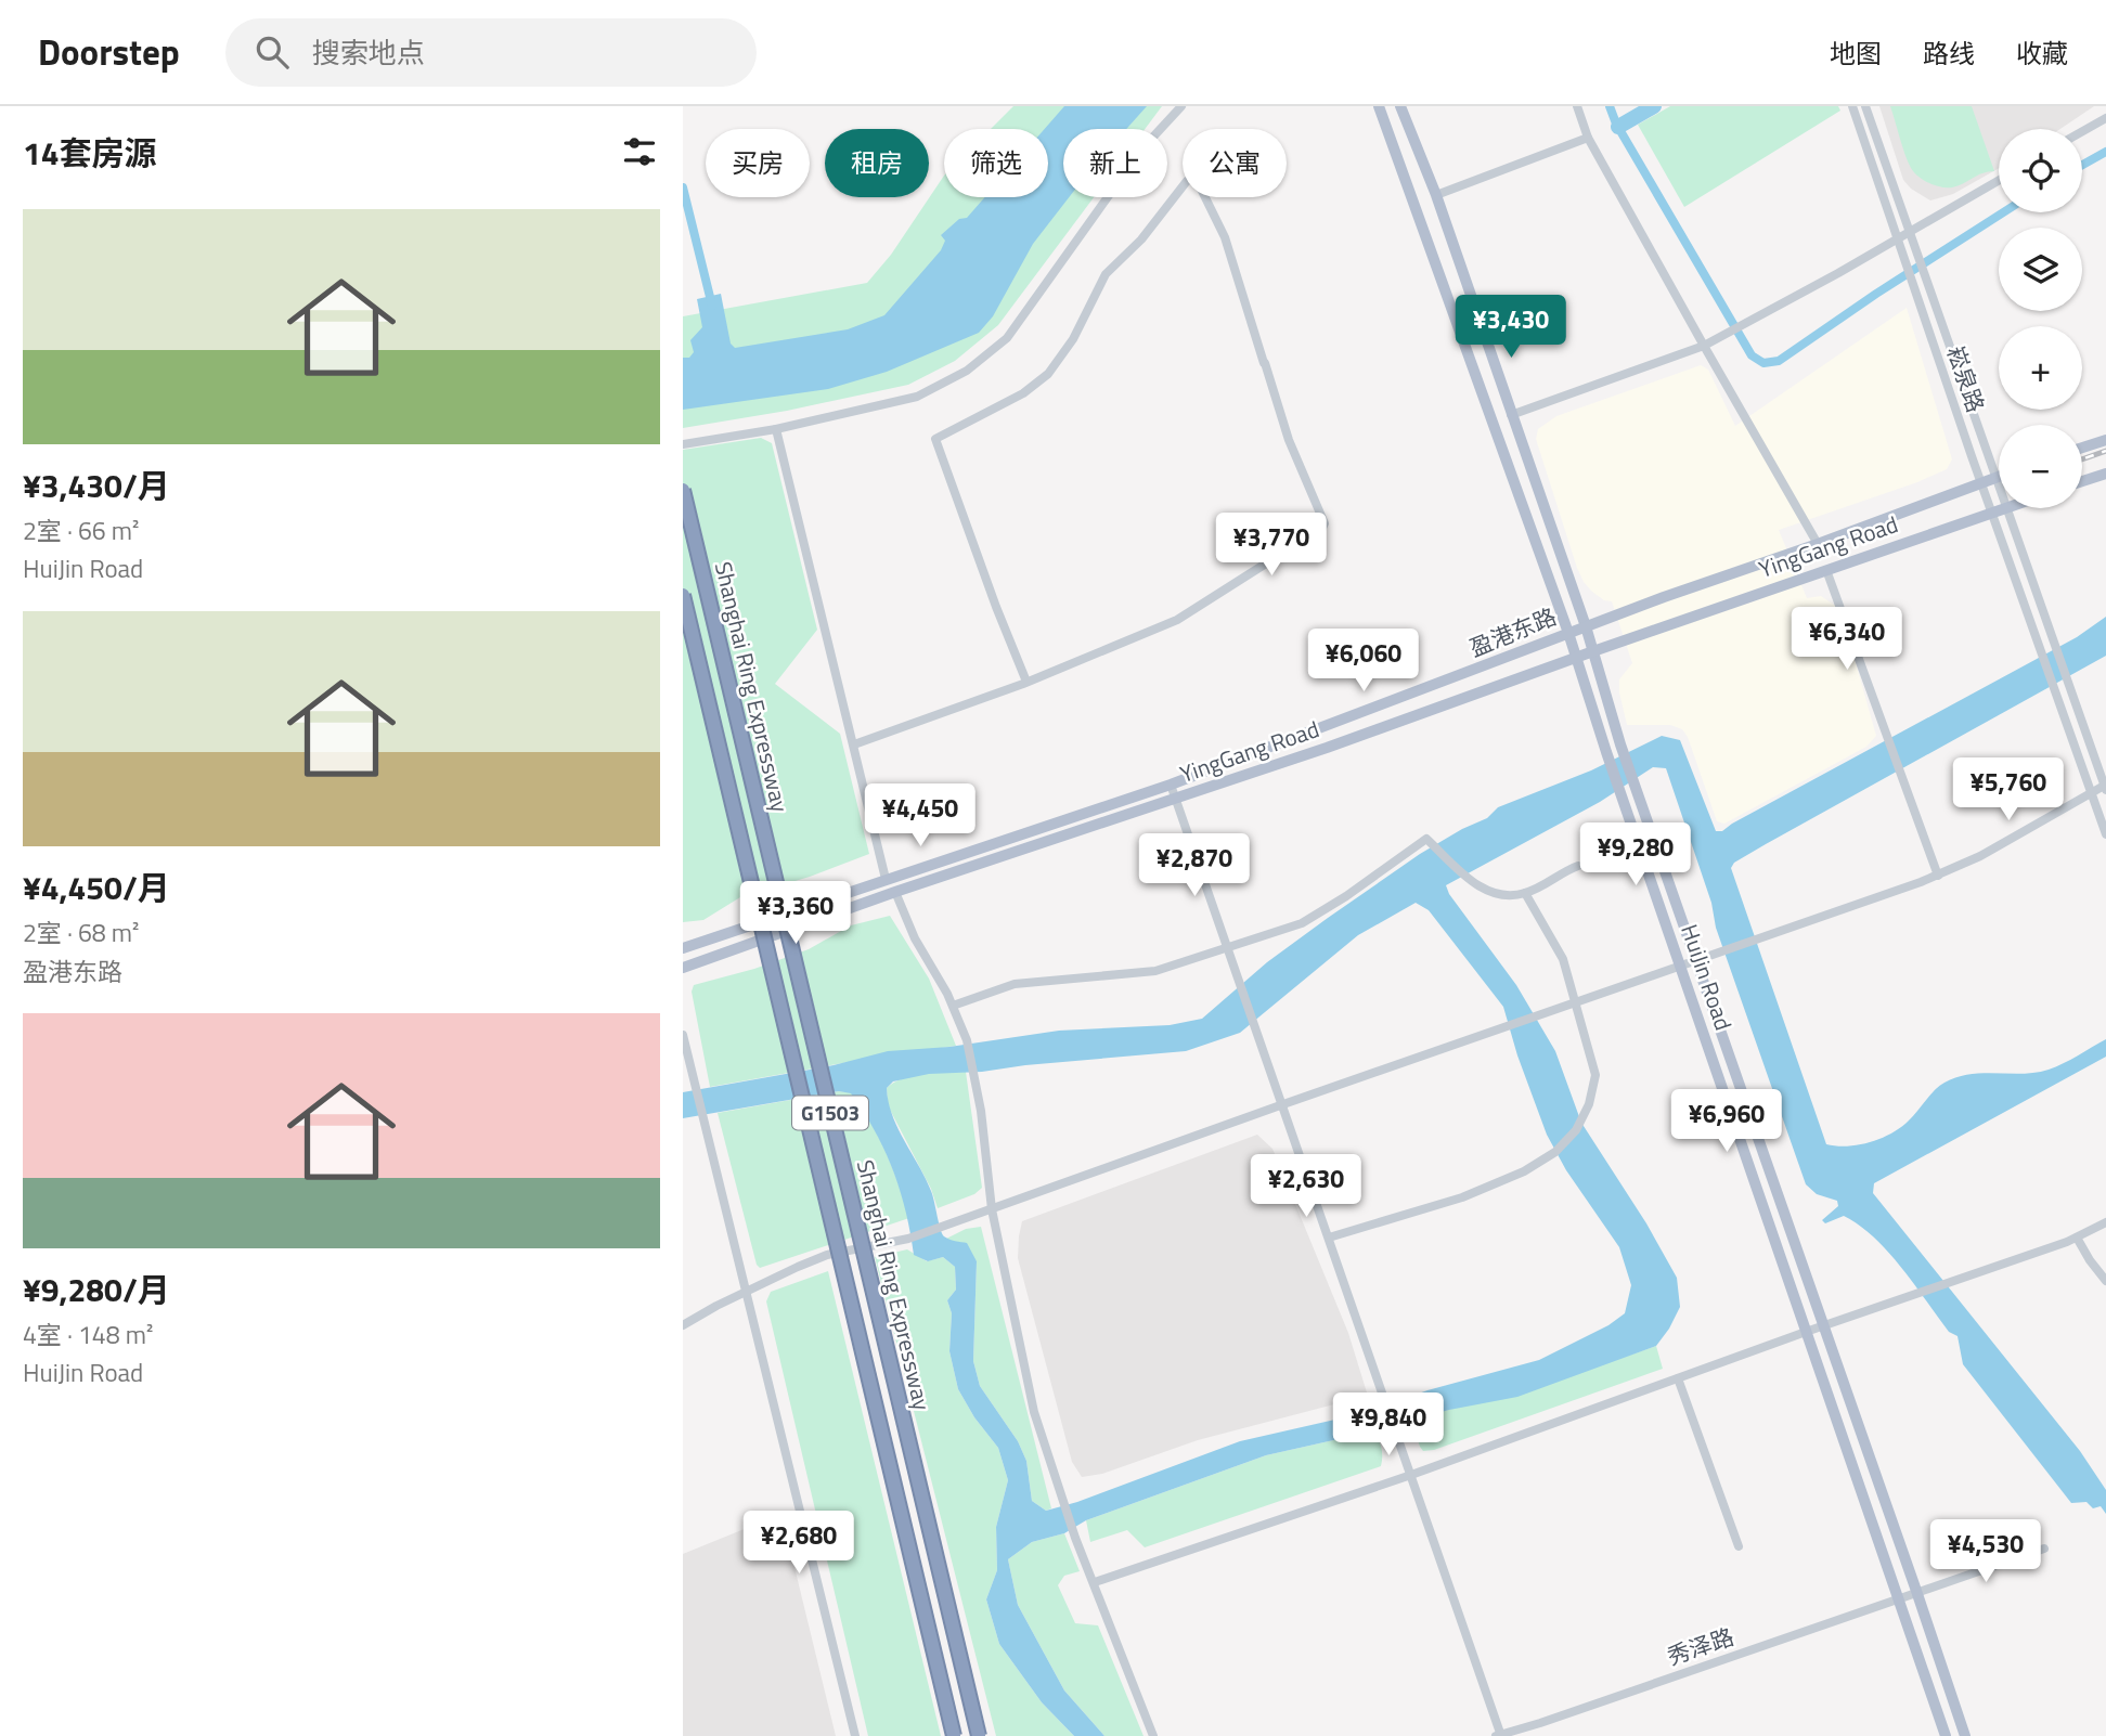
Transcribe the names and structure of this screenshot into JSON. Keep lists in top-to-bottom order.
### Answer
{
  "streets": {
    "highway": ["Shanghai Ring Expressway", "G1503"],
    "main road": ["YingGang Road", "盈港东路", "HuiJin Road"],
    "street": ["崧泉路", "秀泽路"]
  },
  "crossings": [
    ["崧泉路", "YingGang Road"],
    ["崧泉路", "盈港东路"],
    ["YingGang Road", "HuiJin Road"],
    ["盈港东路", "HuiJin Road"],
    ["HuiJin Road", "秀泽路"]
  ],
  "page": {
    "header": "Doorstep",
    "search": "搜索地点",
    "nav": ["地图", "路线", "收藏"],
    "heading": "14套房源",
    "map_buttons": ["+", "−"],
    "chip": [
      "买房",
      "租房",
      "筛选",
      "新上",
      "公寓"
    ],
    "list": [
      {
        "name": "¥3,430/月",
        "note": "2室 · 66 m² · HuiJin Road"
      },
      {
        "name": "¥4,450/月",
        "note": "2室 · 68 m² · 盈港东路"
      },
      {
        "name": "¥9,280/月",
        "note": "4室 · 148 m² · HuiJin Road"
      }
    ],
    "price": [
      "¥3,430",
      "¥3,770",
      "¥6,340",
      "¥6,060",
      "¥5,760",
      "¥4,450",
      "¥9,280",
      "¥2,870",
      "¥3,360",
      "¥6,960",
      "¥2,630",
      "¥9,840",
      "¥2,680",
      "¥4,530"
    ]
  }
}
